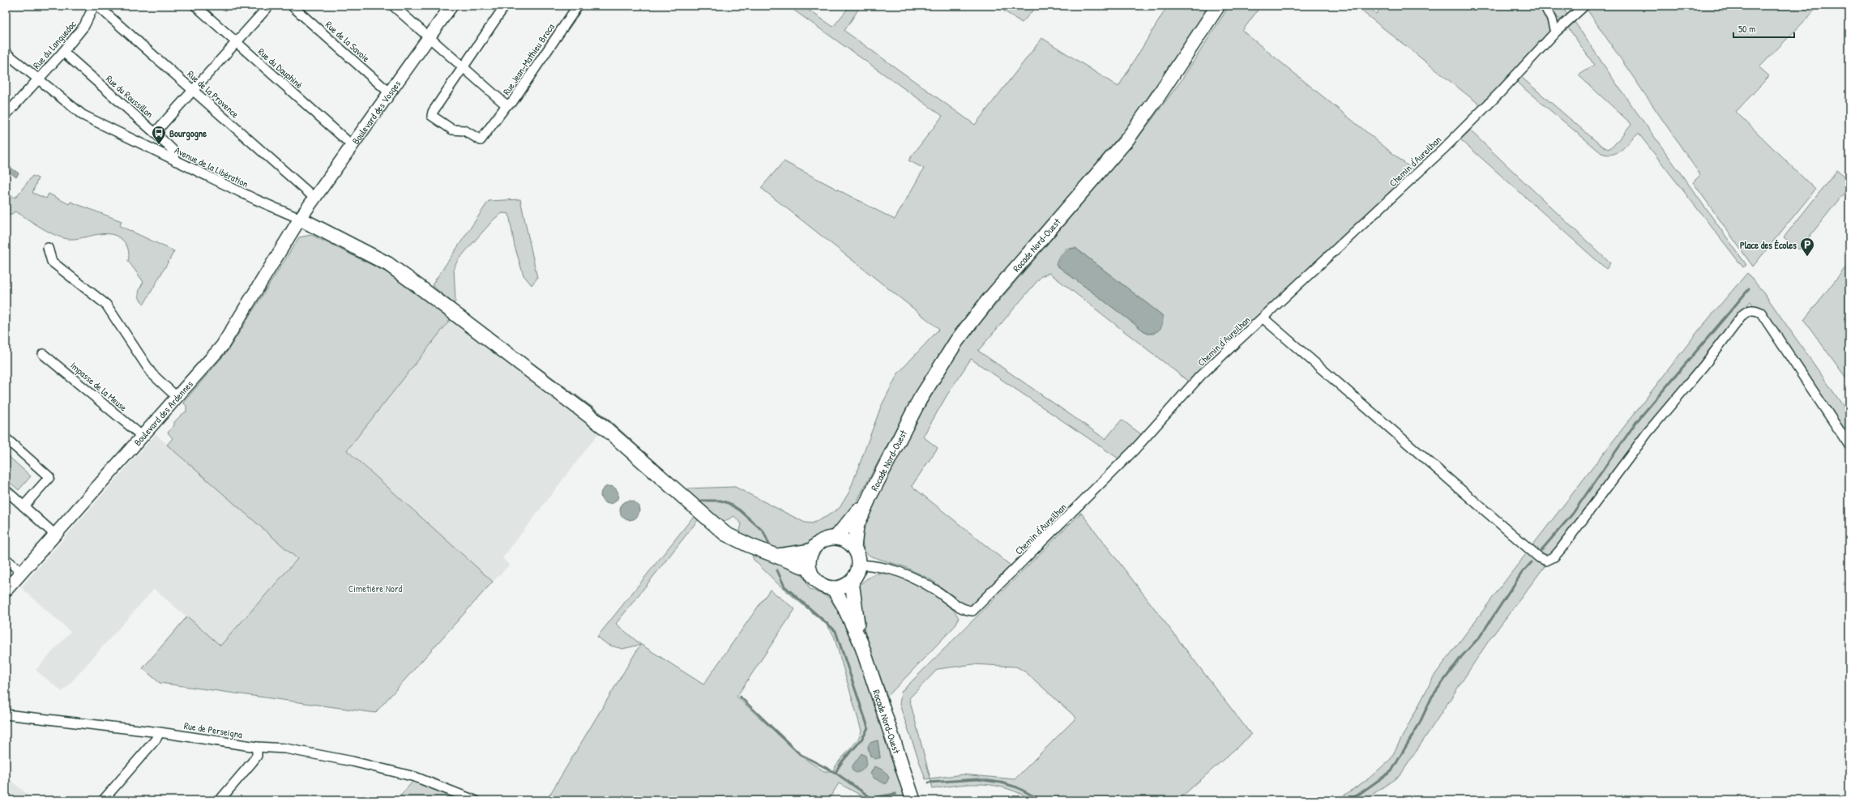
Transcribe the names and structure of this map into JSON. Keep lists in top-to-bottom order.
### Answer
{
  "streets": {
    "main road": ["Boulevard des Vosges", "Rocade Nord-Ouest", "Boulevard des Ardennes"],
    "street": [
      "Rue de la Savoie",
      "Rue du Languedoc",
      "Rue Jean-Mathieu Broca",
      "Rue du Dauphiné",
      "Rue de la Provence",
      "Rue du Roussillon",
      "Chemin d'Aureilhan",
      "Avenue de la Libération",
      "Impasse de la Meuse",
      "Rue de Perseigna"
    ]
  },
  "crossings": [
    ["Rue de la Savoie", "Boulevard des Vosges"],
    ["Rue du Languedoc", "Rue du Roussillon"],
    ["Rue du Languedoc", "Avenue de la Libération"],
    ["Rue du Dauphiné", "Boulevard des Vosges"],
    ["Rue de la Provence", "Boulevard des Vosges"],
    ["Rue du Roussillon", "Avenue de la Libération"],
    ["Boulevard des Vosges", "Avenue de la Libération"],
    ["Boulevard des Vosges", "Boulevard des Ardennes"],
    ["Chemin d'Aureilhan", "Rocade Nord-Ouest"],
    ["Avenue de la Libération", "Boulevard des Ardennes"],
    ["Impasse de la Meuse", "Boulevard des Ardennes"]
  ],
  "parks": ["Cimetière Nord"],
  "places": {
    "bus stop": ["Bourgogne"],
    "parking": ["Place des Écoles"]
  },
  "scale_bar": "50 m"
}
